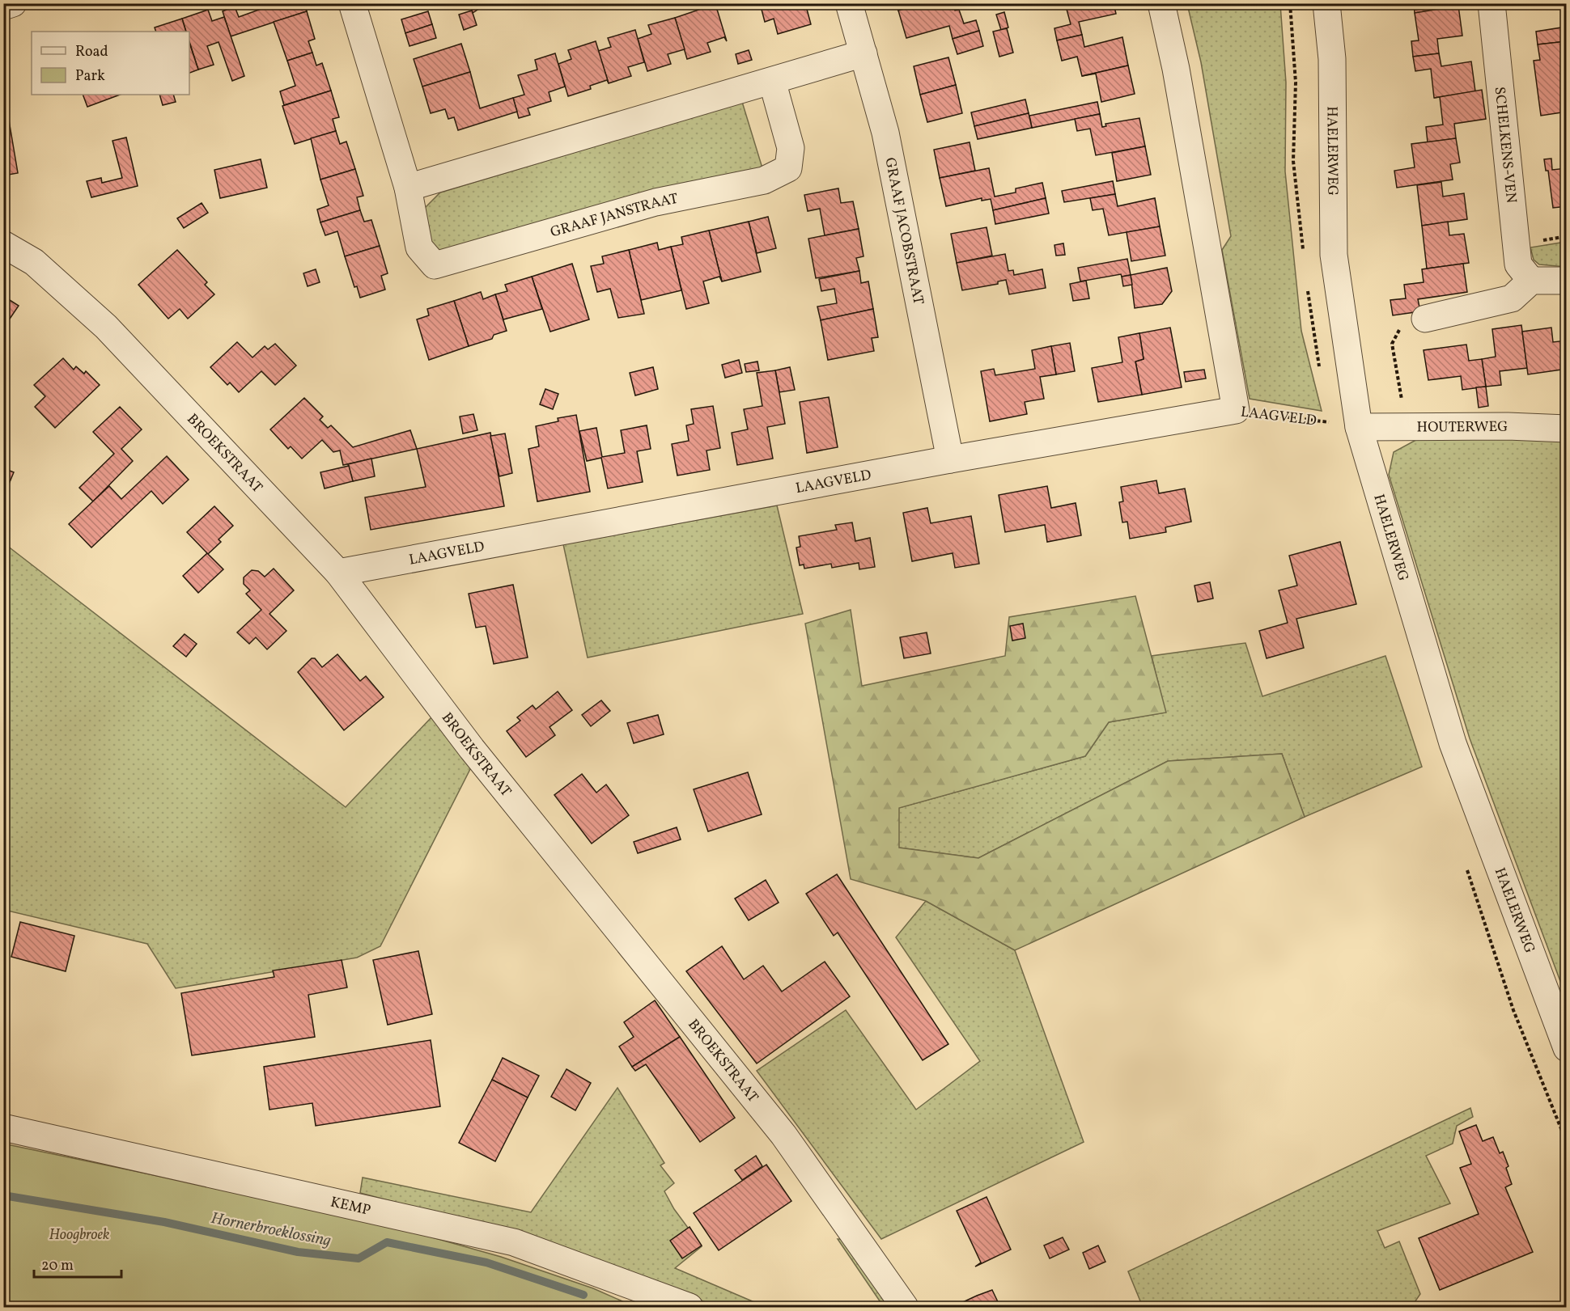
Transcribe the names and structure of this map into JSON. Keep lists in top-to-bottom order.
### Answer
{
  "streets": {
    "street": [
      "SCHELKENS-VEN",
      "HAELERWEG",
      "GRAAF JANSTRAAT",
      "GRAAF JACOBSTRAAT",
      "LAAGVELD",
      "HOUTERWEG",
      "BROEKSTRAAT",
      "KEMP"
    ]
  },
  "crossings": [
    ["HAELERWEG", "HOUTERWEG"],
    ["GRAAF JACOBSTRAAT", "LAAGVELD"],
    ["LAAGVELD", "BROEKSTRAAT"]
  ],
  "water": ["Hornerbroeklossing"],
  "parks": ["Hoogbroek"],
  "legend": ["Road", "Park"],
  "scale_bar": "20 m"
}
